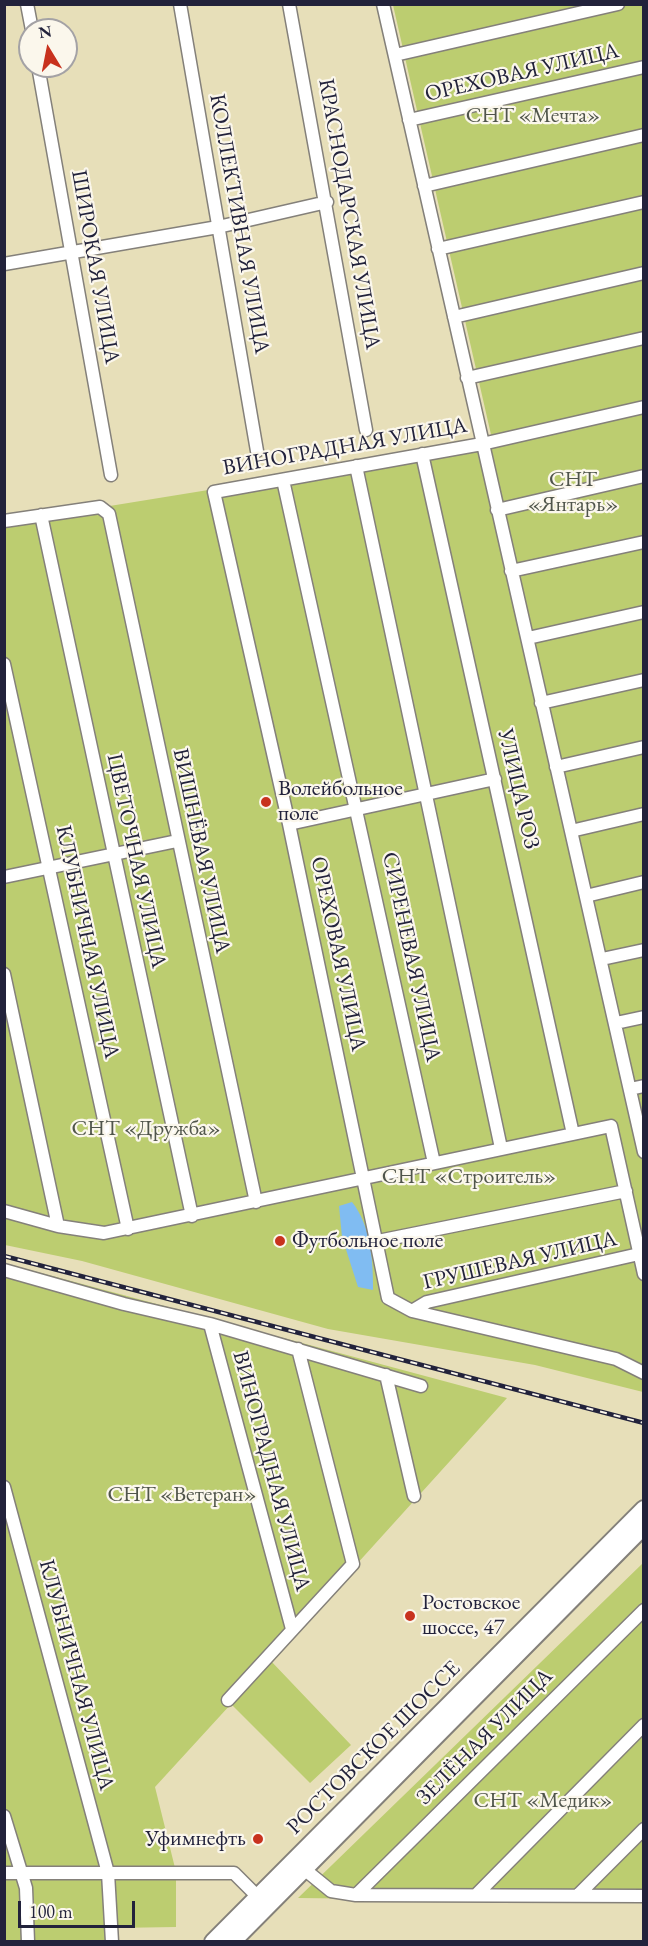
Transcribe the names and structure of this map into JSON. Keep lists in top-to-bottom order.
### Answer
{
  "streets": {
    "highway": ["РОСТОВСКОЕ ШОССЕ"],
    "street": [
      "ОРЕХОВАЯ УЛИЦА",
      "КРАСНОДАРСКАЯ УЛИЦА",
      "КОЛЛЕКТИВНАЯ УЛИЦА",
      "ШИРОКАЯ УЛИЦА",
      "ВИНОГРАДНАЯ УЛИЦА",
      "УЛИЦА РОЗ",
      "ВИШНЁВАЯ УЛИЦА",
      "ЦВЕТОЧНАЯ УЛИЦА",
      "КЛУБНИЧНАЯ УЛИЦА",
      "СИРЕНЕВАЯ УЛИЦА",
      "ГРУШЕВАЯ УЛИЦА",
      "ЗЕЛЁНАЯ УЛИЦА"
    ]
  },
  "crossings": [
    ["ОРЕХОВАЯ УЛИЦА", "ВИНОГРАДНАЯ УЛИЦА"],
    ["ОРЕХОВАЯ УЛИЦА", "ГРУШЕВАЯ УЛИЦА"],
    ["ВИНОГРАДНАЯ УЛИЦА", "УЛИЦА РОЗ"],
    ["ВИНОГРАДНАЯ УЛИЦА", "СИРЕНЕВАЯ УЛИЦА"],
    ["ВИШНЁВАЯ УЛИЦА", "ЦВЕТОЧНАЯ УЛИЦА"]
  ],
  "parks": [
    "СНТ «Мечта»",
    "СНТ «Янтарь»",
    "СНТ «Дружба»",
    "СНТ «Строитель»",
    "СНТ «Ветеран»",
    "СНТ «Медик»"
  ],
  "places": [
    "Волейбольное поле",
    "Футбольное поле",
    "Ростовское шоссе, 47",
    "Уфимнефть"
  ],
  "scale_bar": "100 m",
  "north": "top"
}
